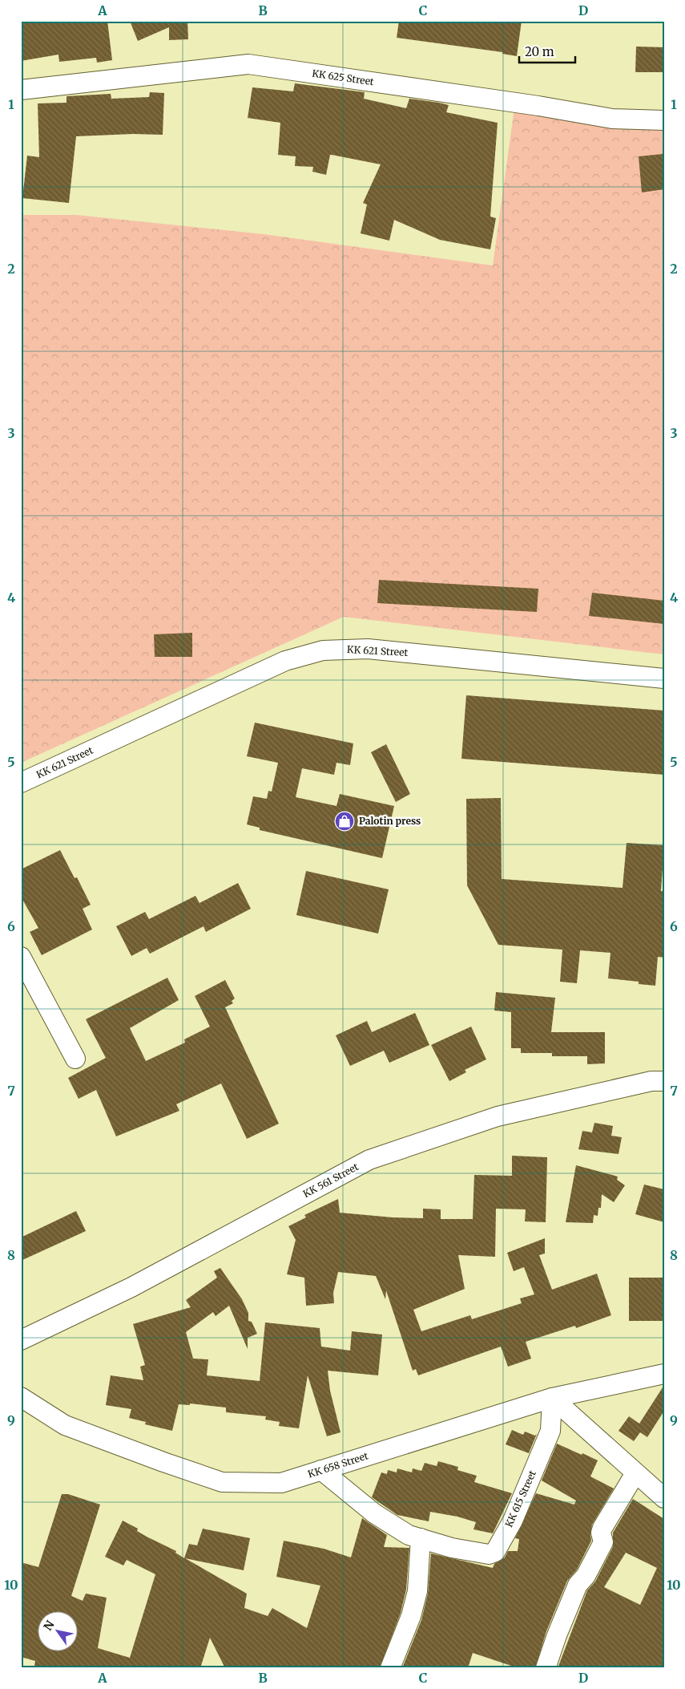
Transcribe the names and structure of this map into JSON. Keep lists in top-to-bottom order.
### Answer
{
  "streets": {
    "street": [
      "KK 625 Street",
      "KK 621 Street",
      "KK 561 Street",
      "KK 658 Street",
      "KK 615 Street"
    ]
  },
  "crossings": [
    ["KK 658 Street", "KK 615 Street"]
  ],
  "places": {
    "shop": ["Palotin press"]
  },
  "scale_bar": "20 m",
  "north": "top left",
  "grid": {
    "columns": [
      "A",
      "B",
      "C",
      "D"
    ],
    "rows": [
      "1",
      "2",
      "3",
      "4",
      "5",
      "6",
      "7",
      "8",
      "9",
      "10"
    ]
  }
}
